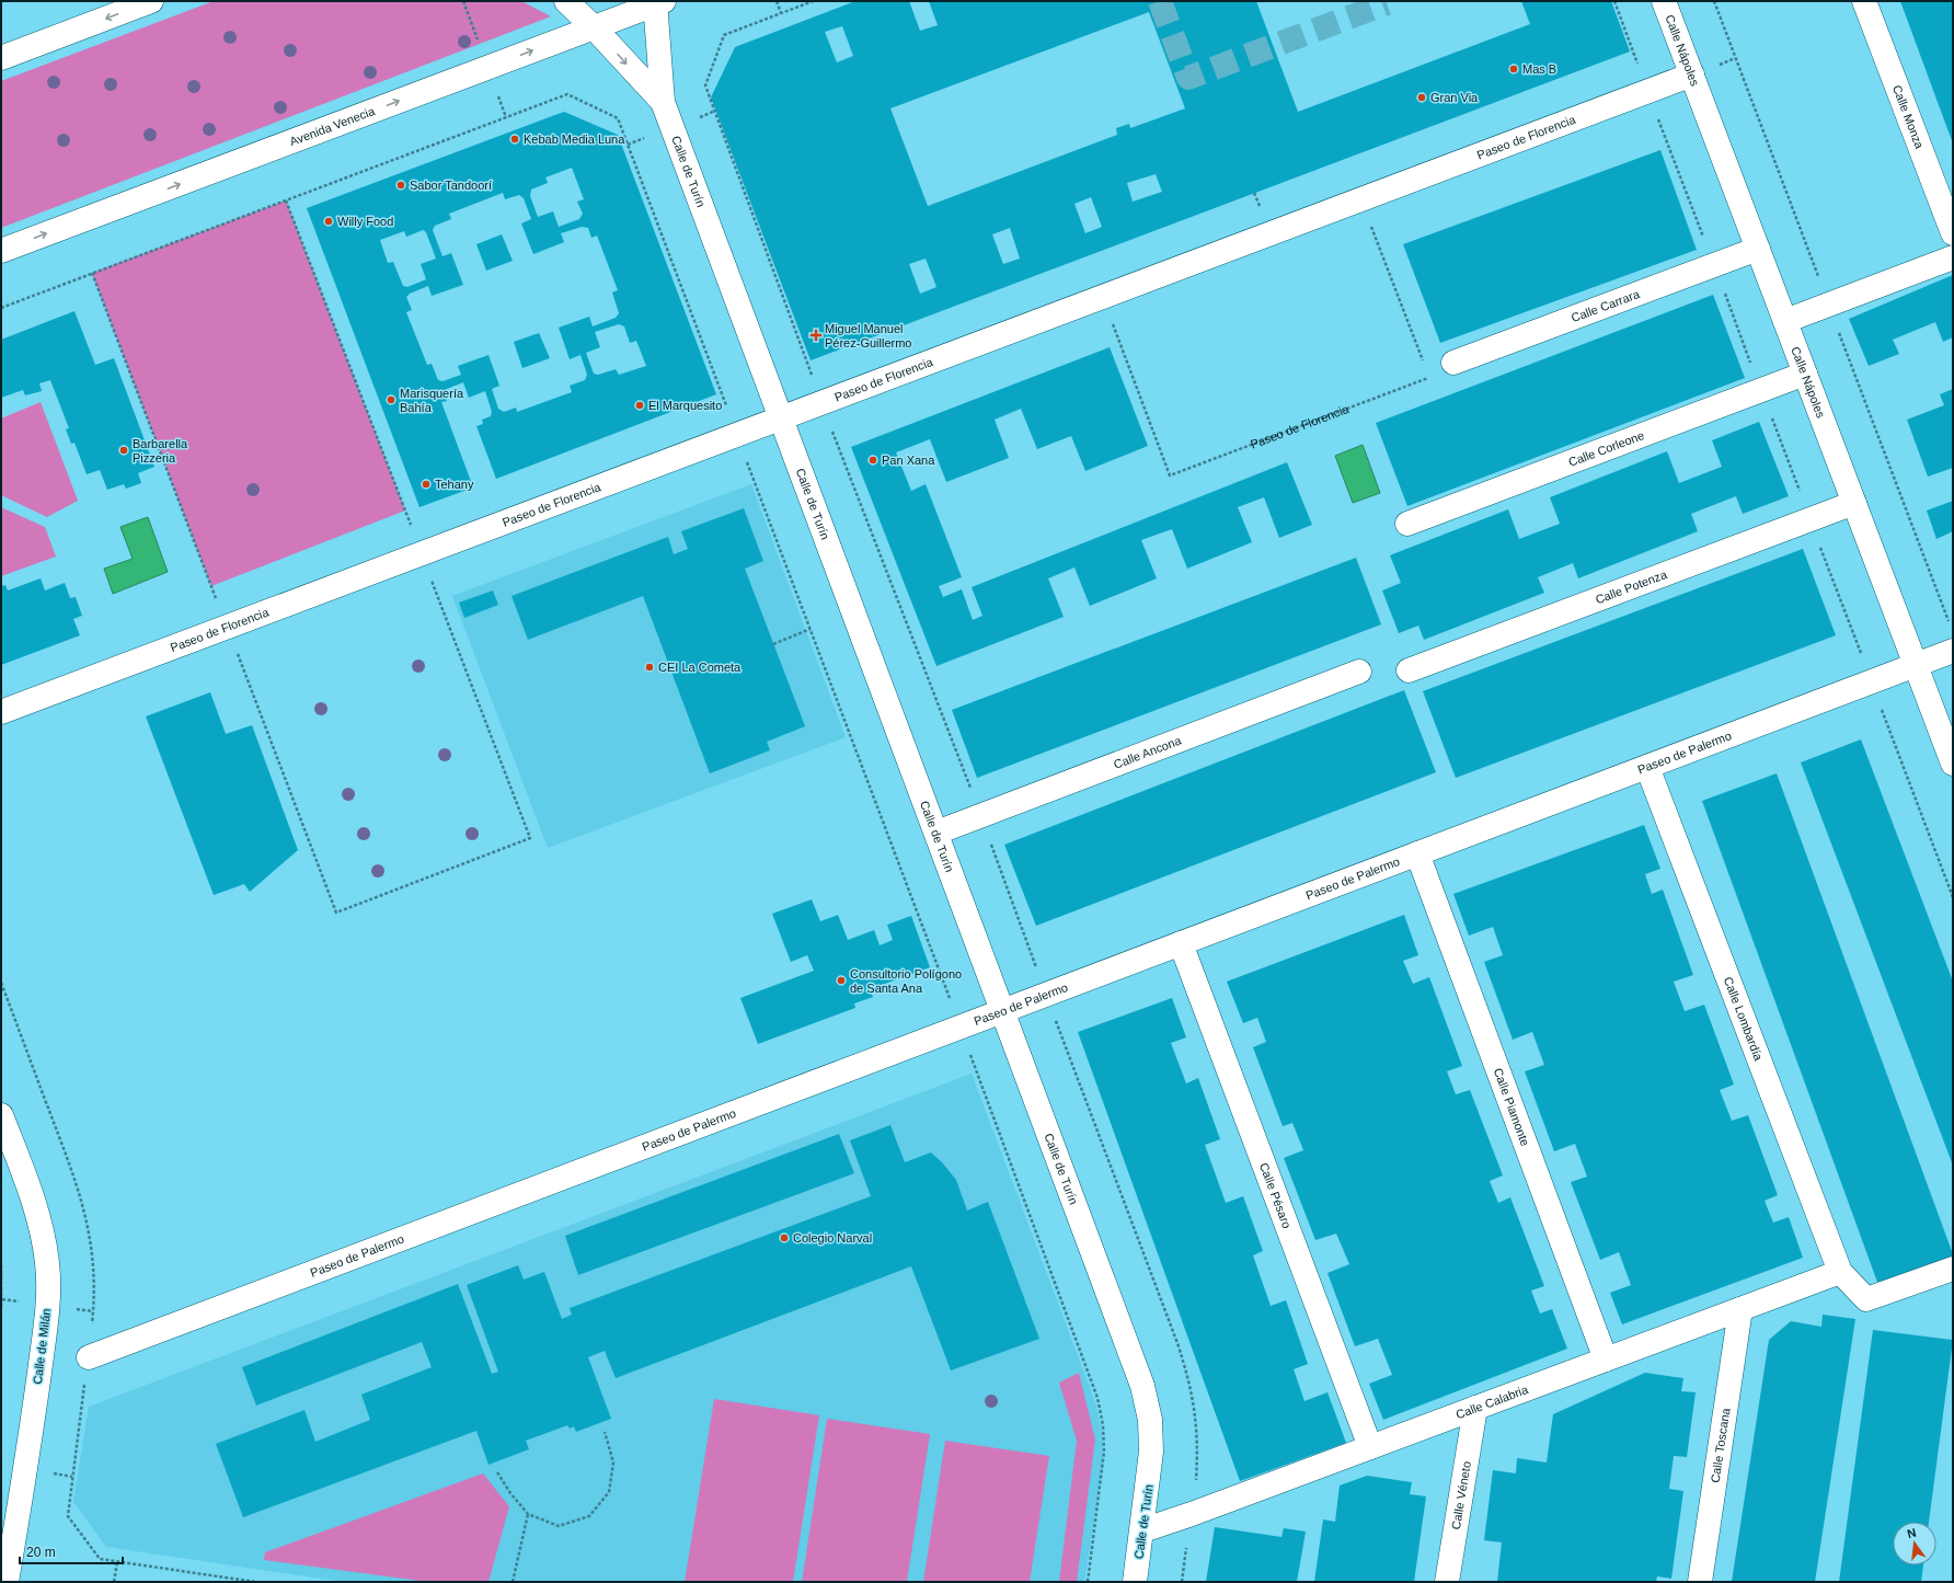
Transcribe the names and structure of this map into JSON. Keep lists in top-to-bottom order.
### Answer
{
  "streets": {
    "street": [
      "Calle Nápoles",
      "Calle Monza",
      "Avenida Venecia",
      "Paseo de Florencia",
      "Calle de Turín",
      "Calle Carrara",
      "Calle Corleone",
      "Calle Potenza",
      "Calle Ancona",
      "Paseo de Palermo",
      "Calle Lombardía",
      "Calle Piamonte",
      "Calle Pésaro",
      "Calle de Milán",
      "Calle Calabria",
      "Calle Toscana",
      "Calle Véneto"
    ]
  },
  "crossings": [
    ["Calle Nápoles", "Paseo de Florencia"],
    ["Calle Nápoles", "Calle Carrara"],
    ["Calle Nápoles", "Calle Corleone"],
    ["Calle Nápoles", "Calle Potenza"],
    ["Calle Nápoles", "Paseo de Palermo"],
    ["Avenida Venecia", "Calle de Turín"],
    ["Paseo de Florencia", "Calle de Turín"],
    ["Calle de Turín", "Calle Ancona"],
    ["Calle de Turín", "Paseo de Palermo"],
    ["Calle de Turín", "Calle Calabria"],
    ["Paseo de Palermo", "Calle Lombardía"],
    ["Paseo de Palermo", "Calle Piamonte"],
    ["Paseo de Palermo", "Calle Pésaro"],
    ["Calle Lombardía", "Calle Calabria"],
    ["Calle Piamonte", "Calle Calabria"],
    ["Calle Pésaro", "Calle Calabria"],
    ["Calle Calabria", "Calle Toscana"],
    ["Calle Calabria", "Calle Véneto"]
  ],
  "one_way": ["Avenida Venecia"],
  "places": {
    "other": [
      "Mas B",
      "Gran Via",
      "Kebab Media Luna",
      "Sabor Tandoorí",
      "Willy Food",
      "Marisquería Bahía",
      "El Marquesito",
      "Barbarella Pizzeria",
      "Pan Xana",
      "Tehany",
      "CEI La Cometa",
      "Consultorio Polígono de Santa Ana",
      "Colegio Narval"
    ],
    "health": ["Miguel Manuel Pérez-Guillermo"]
  },
  "scale_bar": "20 m",
  "north": "top"
}
